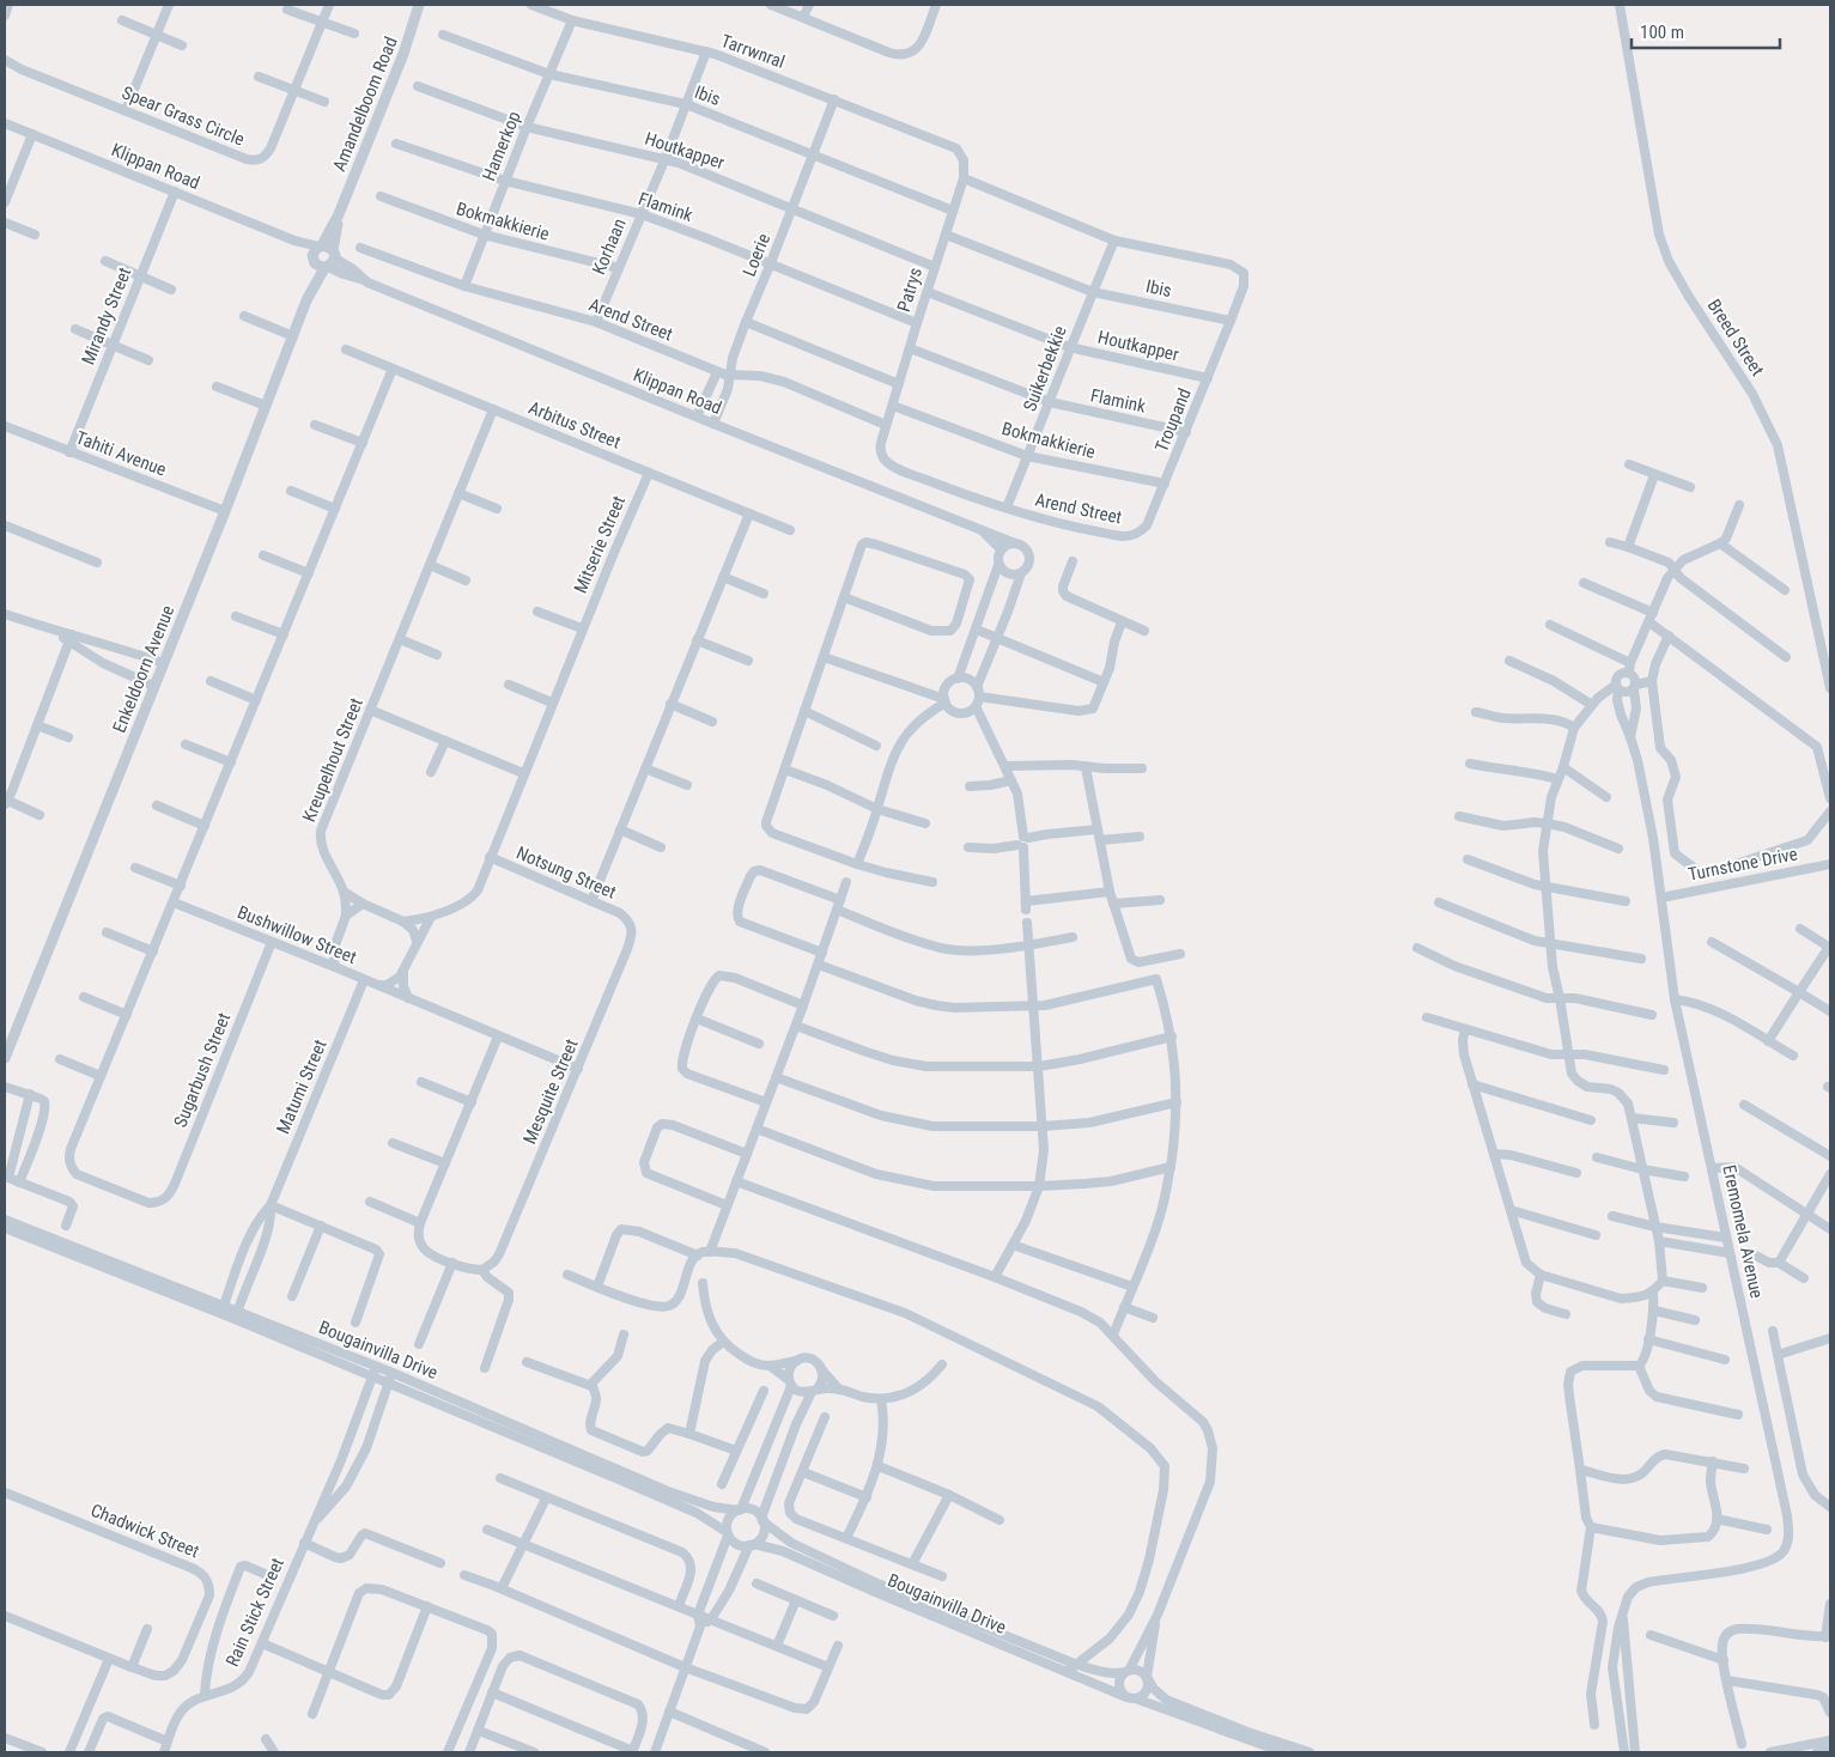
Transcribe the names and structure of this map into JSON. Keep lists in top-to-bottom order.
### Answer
{
  "streets": {
    "street": [
      "Tarrwnral",
      "Ibis",
      "Amandelboom Road",
      "Spear Grass Circle",
      "Hamerkop",
      "Houtkapper",
      "Klippan Road",
      "Flamink",
      "Bokmakkierie",
      "Korhaan",
      "Loerie",
      "Patrys",
      "Mirandy Street",
      "Arend Street",
      "Breed Street",
      "Suikerbekkie",
      "Troupand",
      "Arbitus Street",
      "Tahiti Avenue",
      "Mitserie Street",
      "Enkeldoorn Avenue",
      "Kreupelhout Street",
      "Turnstone Drive",
      "Notsung Street",
      "Bushwillow Street",
      "Sugarbush Street",
      "Matumi Street",
      "Mesquite Street",
      "Eremomela Avenue",
      "Bougainvilla Drive",
      "Chadwick Street",
      "Rain Stick Street"
    ]
  },
  "crossings": [
    ["Tarrwnral", "Hamerkop"],
    ["Tarrwnral", "Korhaan"],
    ["Tarrwnral", "Loerie"],
    ["Tarrwnral", "Patrys"],
    ["Ibis", "Hamerkop"],
    ["Ibis", "Korhaan"],
    ["Ibis", "Loerie"],
    ["Ibis", "Patrys"],
    ["Ibis", "Suikerbekkie"],
    ["Ibis", "Troupand"],
    ["Amandelboom Road", "Klippan Road"],
    ["Amandelboom Road", "Enkeldoorn Avenue"],
    ["Hamerkop", "Houtkapper"],
    ["Hamerkop", "Flamink"],
    ["Hamerkop", "Bokmakkierie"],
    ["Hamerkop", "Arend Street"],
    ["Houtkapper", "Korhaan"],
    ["Houtkapper", "Loerie"],
    ["Houtkapper", "Patrys"],
    ["Houtkapper", "Suikerbekkie"],
    ["Houtkapper", "Troupand"],
    ["Klippan Road", "Loerie"],
    ["Klippan Road", "Mirandy Street"],
    ["Klippan Road", "Enkeldoorn Avenue"],
    ["Flamink", "Korhaan"],
    ["Flamink", "Loerie"],
    ["Flamink", "Patrys"],
    ["Flamink", "Suikerbekkie"],
    ["Flamink", "Troupand"],
    ["Bokmakkierie", "Korhaan"],
    ["Bokmakkierie", "Patrys"],
    ["Bokmakkierie", "Suikerbekkie"],
    ["Bokmakkierie", "Troupand"],
    ["Korhaan", "Arend Street"],
    ["Loerie", "Arend Street"],
    ["Patrys", "Arend Street"],
    ["Mirandy Street", "Tahiti Avenue"],
    ["Arend Street", "Suikerbekkie"],
    ["Arend Street", "Troupand"],
    ["Suikerbekkie", "Troupand"],
    ["Arbitus Street", "Mitserie Street"],
    ["Arbitus Street", "Kreupelhout Street"],
    ["Tahiti Avenue", "Enkeldoorn Avenue"],
    ["Mitserie Street", "Kreupelhout Street"],
    ["Mitserie Street", "Notsung Street"],
    ["Kreupelhout Street", "Notsung Street"],
    ["Kreupelhout Street", "Bushwillow Street"],
    ["Kreupelhout Street", "Matumi Street"],
    ["Turnstone Drive", "Eremomela Avenue"],
    ["Notsung Street", "Mesquite Street"],
    ["Bushwillow Street", "Sugarbush Street"],
    ["Bushwillow Street", "Matumi Street"],
    ["Bushwillow Street", "Mesquite Street"],
    ["Matumi Street", "Bougainvilla Drive"],
    ["Bougainvilla Drive", "Rain Stick Street"]
  ],
  "scale_bar": "100 m"
}
